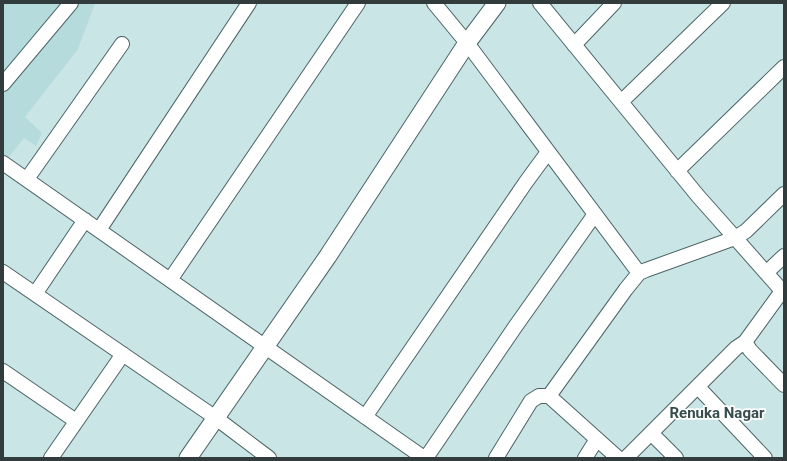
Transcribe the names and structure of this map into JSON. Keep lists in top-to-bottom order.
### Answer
{
  "districts": ["Renuka Nagar"]
}
